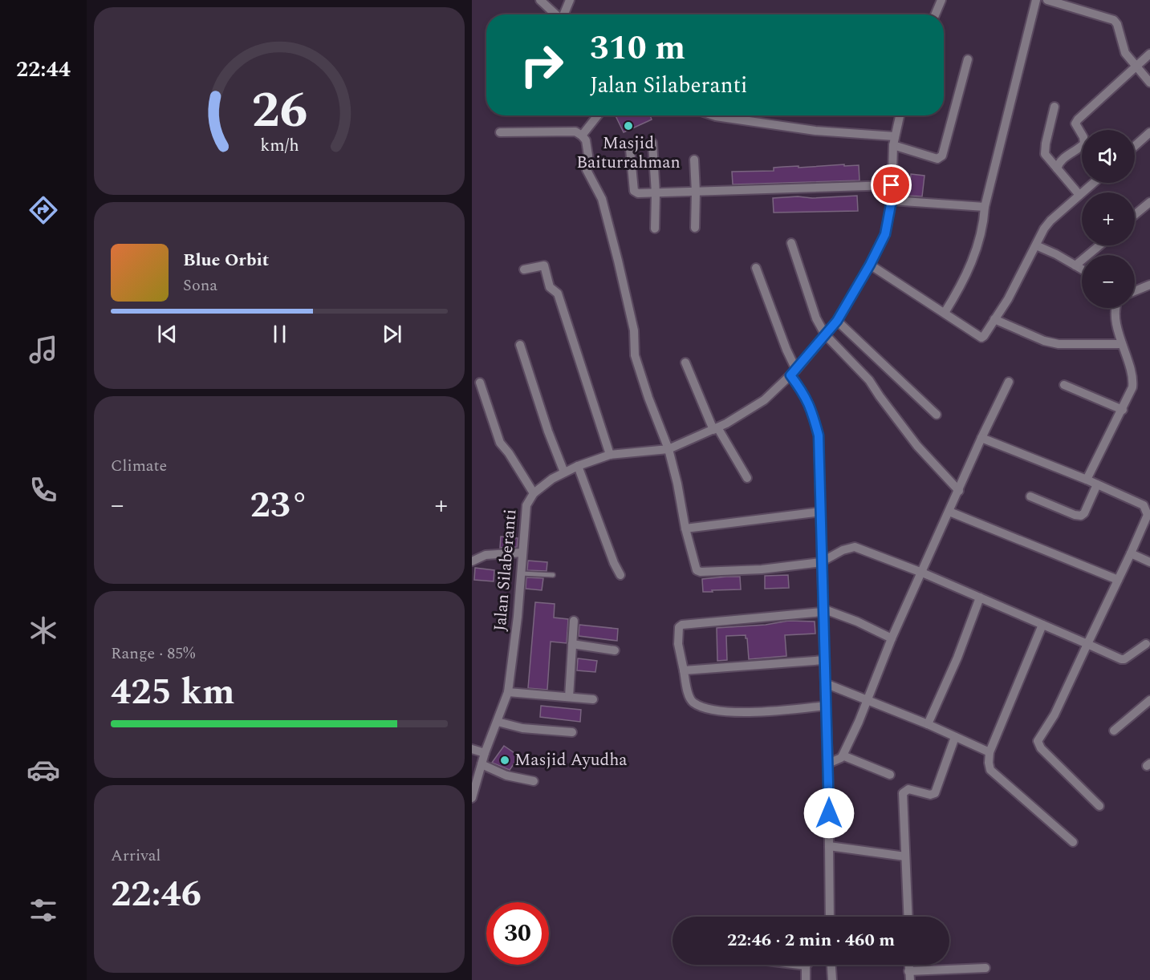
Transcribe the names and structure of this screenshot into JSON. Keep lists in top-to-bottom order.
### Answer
{
  "streets": {
    "street": ["Jalan Silaberanti"]
  },
  "places": ["Masjid Baiturrahman", "Masjid Ayudha"],
  "page": {
    "tabs": "22:44",
    "turn": ["310 m", "Jalan Silaberanti"],
    "map_buttons": ["+", "−"],
    "song": ["Blue Orbit", "Sona"],
    "tile": [
      "Climate",
      ["Range · 85%", "425 km"],
      ["Arrival", "22:46"]
    ],
    "heat": ["−", "23°", "+"],
    "limit": "30",
    "trip": "22:46 · 2 min · 460 m",
    "gauge": ["26", "km/h"]
  }
}
